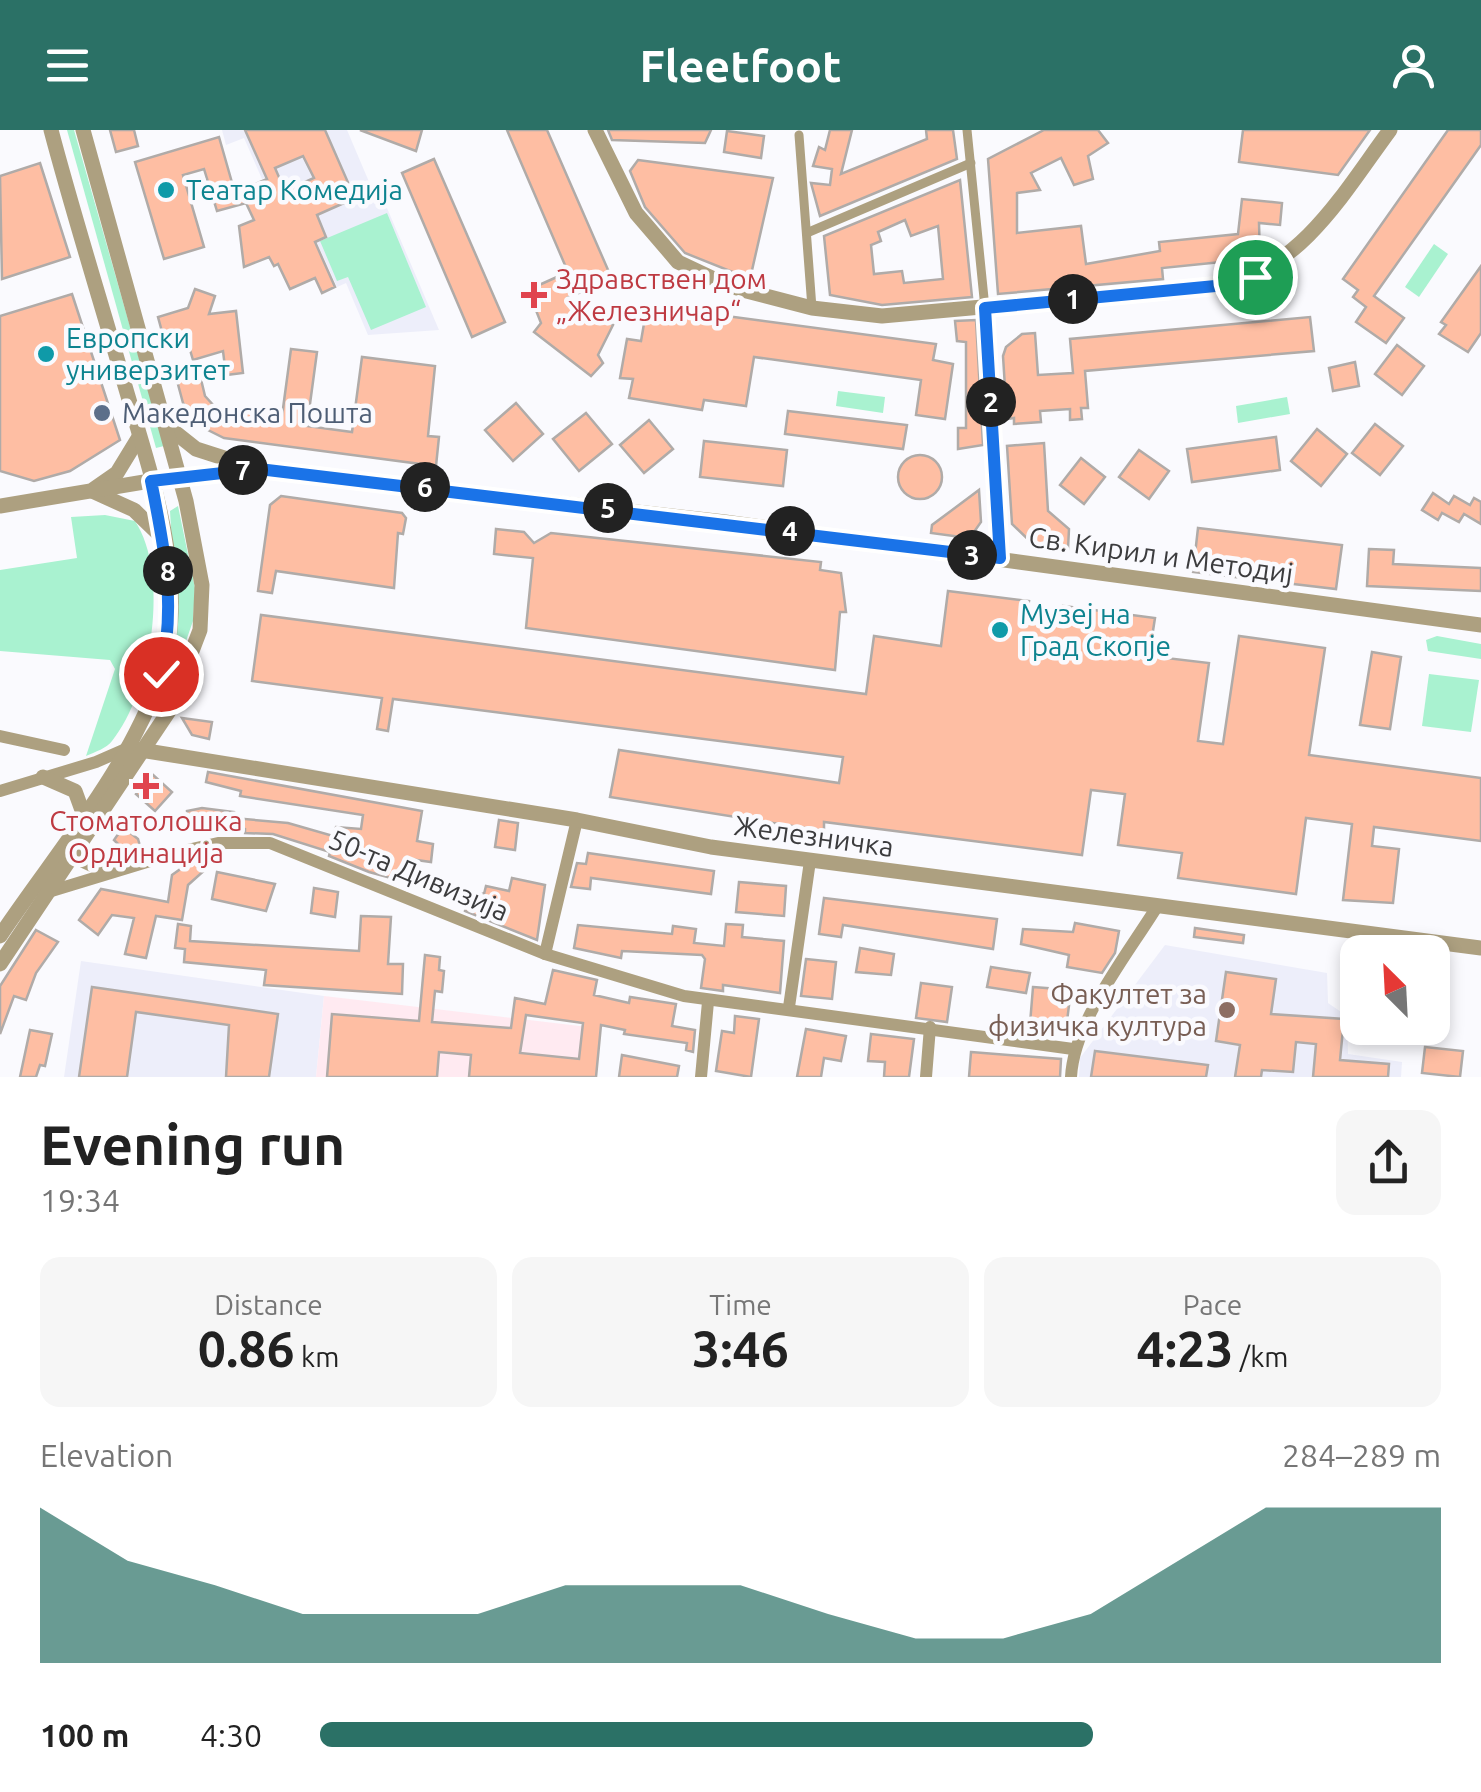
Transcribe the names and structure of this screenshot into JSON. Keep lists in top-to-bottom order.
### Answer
{
  "streets": {
    "street": ["Св. Кирил и Методиј", "Железничка", "50-та Дивизија"]
  },
  "places": {
    "other": [
      "Театар Комедија",
      "Европски универзитет",
      "Македонска Пошта",
      "Музеј на Град Скопје",
      "Факултет за физичка култура"
    ],
    "health": ["Здравствен дом „Железничар“", "Стоматолошка Ординација"]
  },
  "north": "top left",
  "page": {
    "header": "Fleetfoot",
    "pins": [
      "1",
      "2",
      "7",
      "6",
      "5",
      "4",
      "3",
      "8"
    ],
    "heading": ["Evening run", "19:34"],
    "stats": [
      ["Distance", "0.86 km"],
      ["Time", "3:46"],
      ["Pace", "4:23 /km"]
    ],
    "chart": ["Elevation", "284–289 m"],
    "list": [
      {
        "name": "100 m",
        "note": "4:30"
      }
    ]
  }
}
